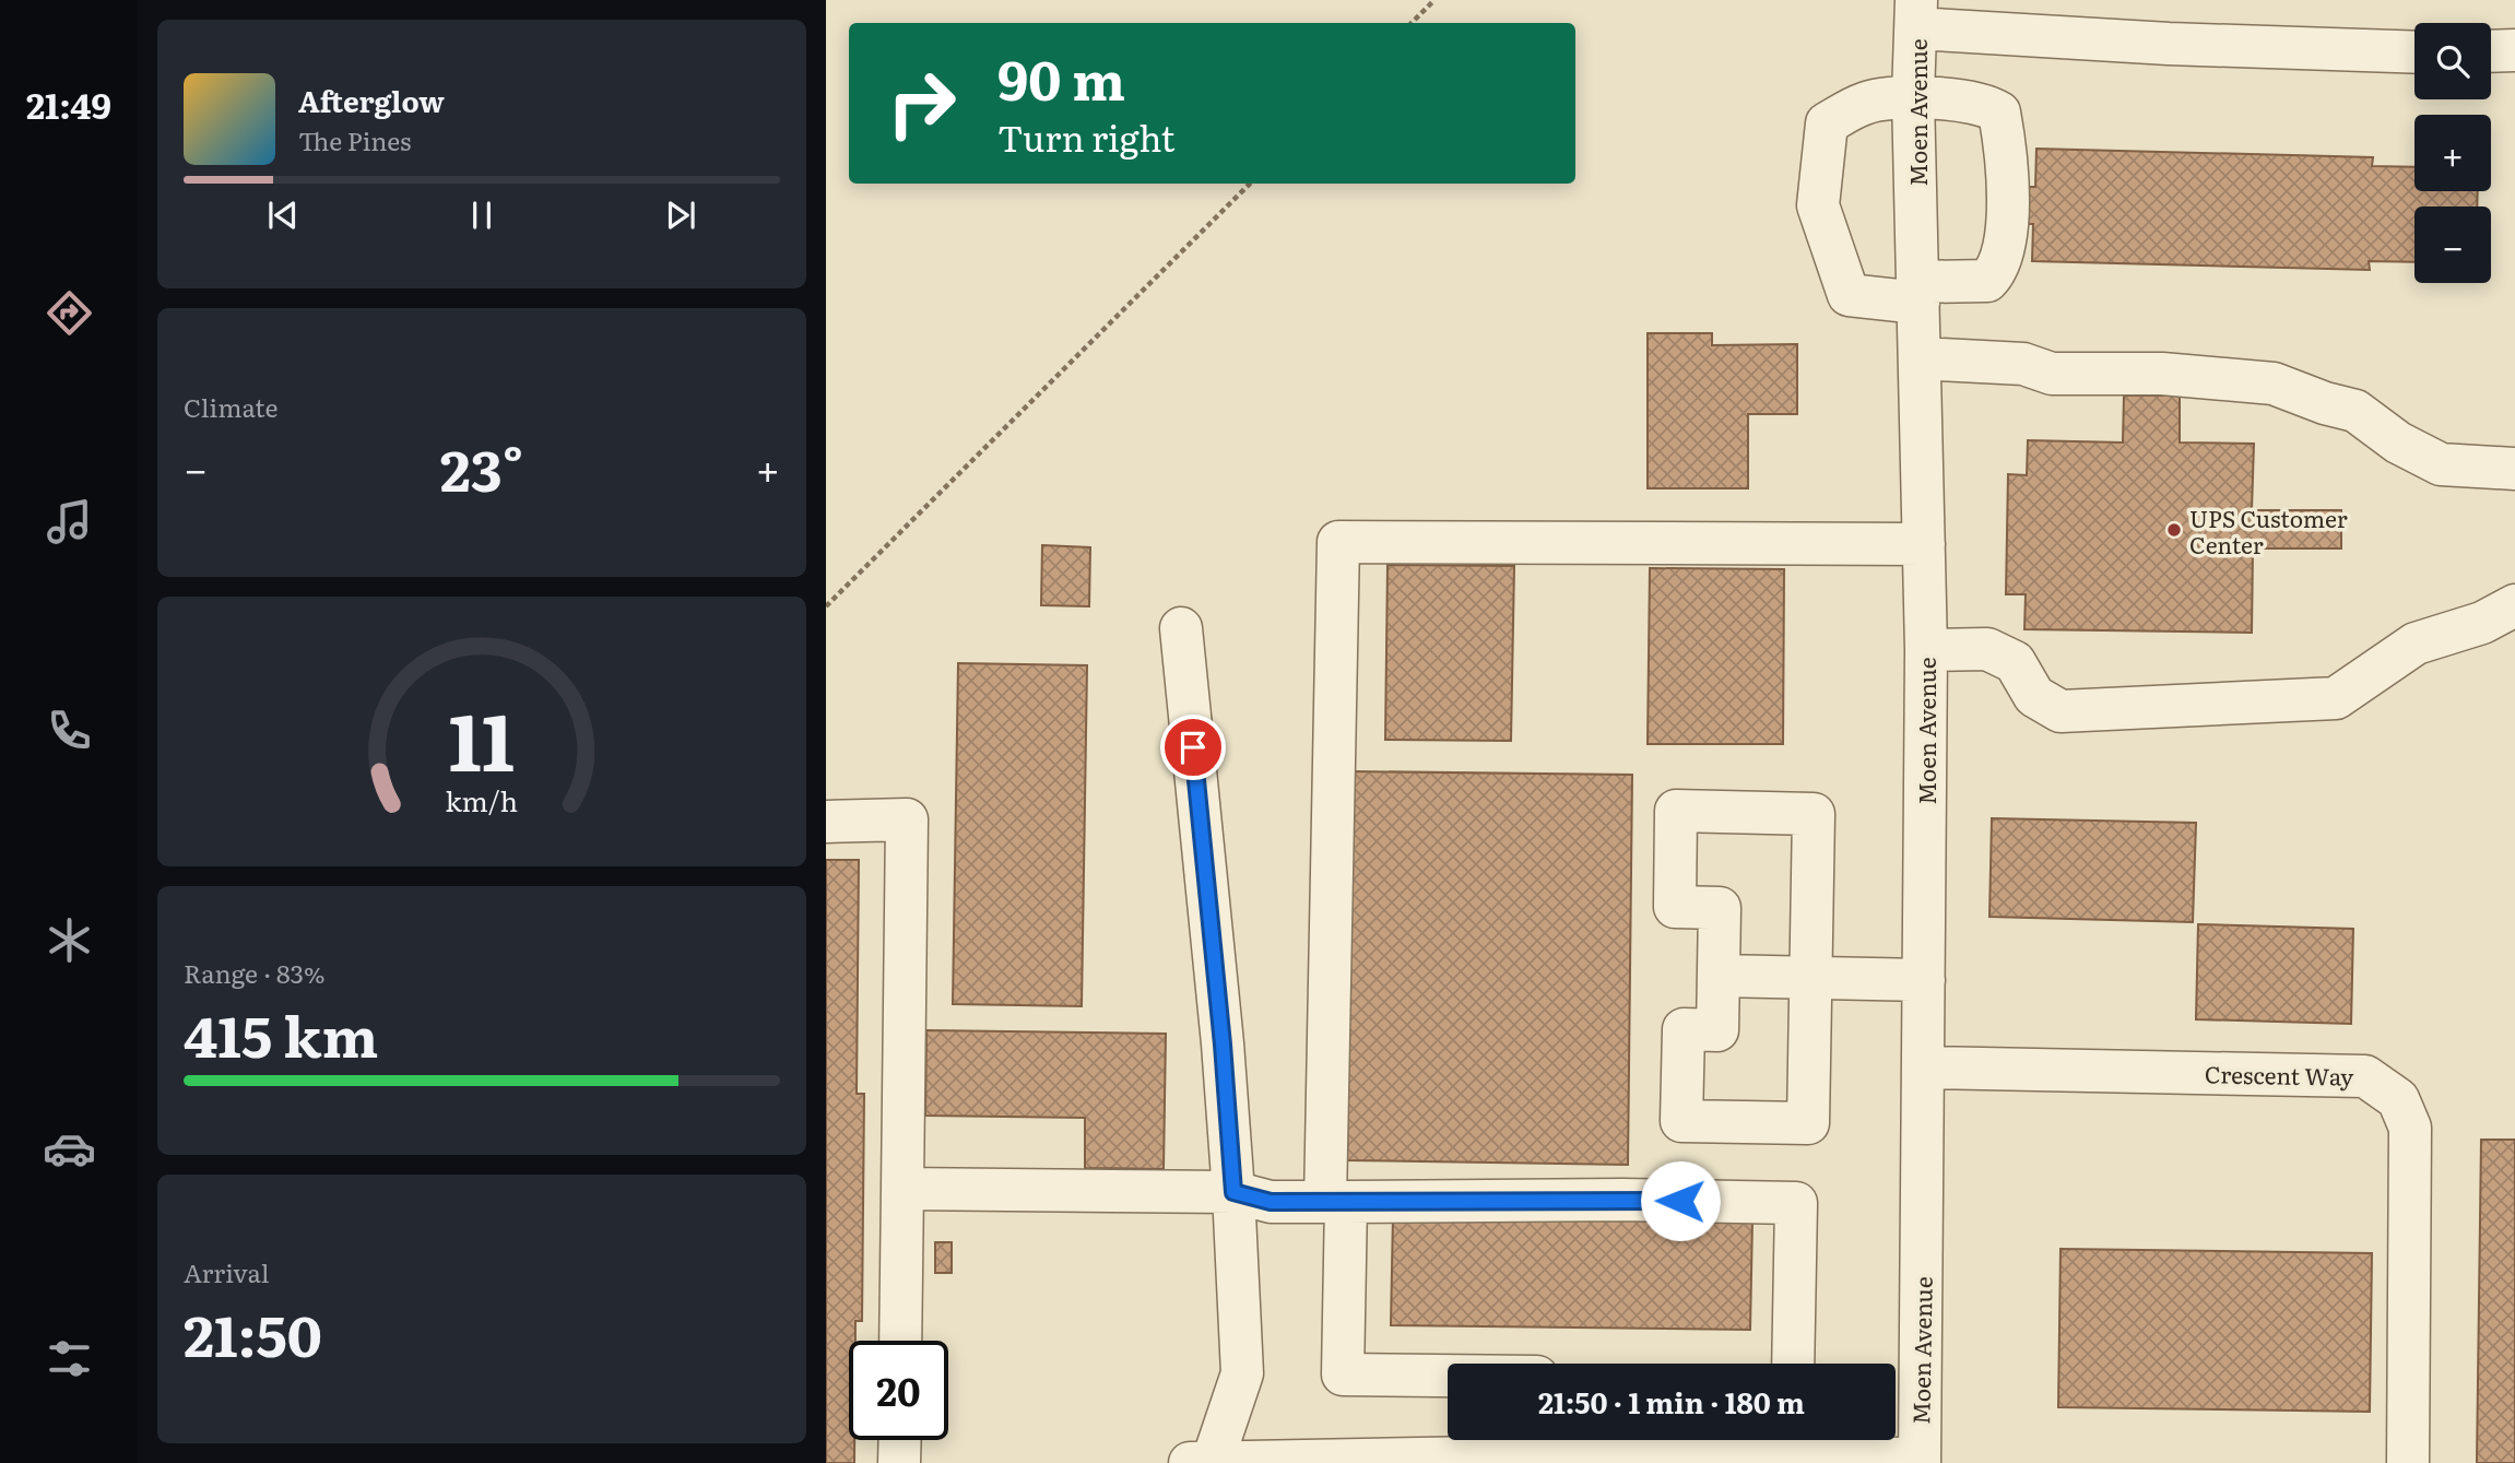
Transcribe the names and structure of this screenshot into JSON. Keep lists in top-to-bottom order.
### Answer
{
  "streets": {
    "street": ["Moen Avenue", "Crescent Way"]
  },
  "crossings": [
    ["Moen Avenue", "Crescent Way"]
  ],
  "places": ["UPS Customer Center"],
  "page": {
    "tabs": "21:49",
    "map_buttons": ["+", "−"],
    "turn": ["90 m", "Turn right"],
    "song": ["Afterglow", "The Pines"],
    "tile": [
      "Climate",
      ["Range · 83%", "415 km"],
      ["Arrival", "21:50"]
    ],
    "heat": ["−", "23°", "+"],
    "limit": "20",
    "trip": "21:50 · 1 min · 180 m",
    "gauge": ["11", "km/h"]
  }
}
